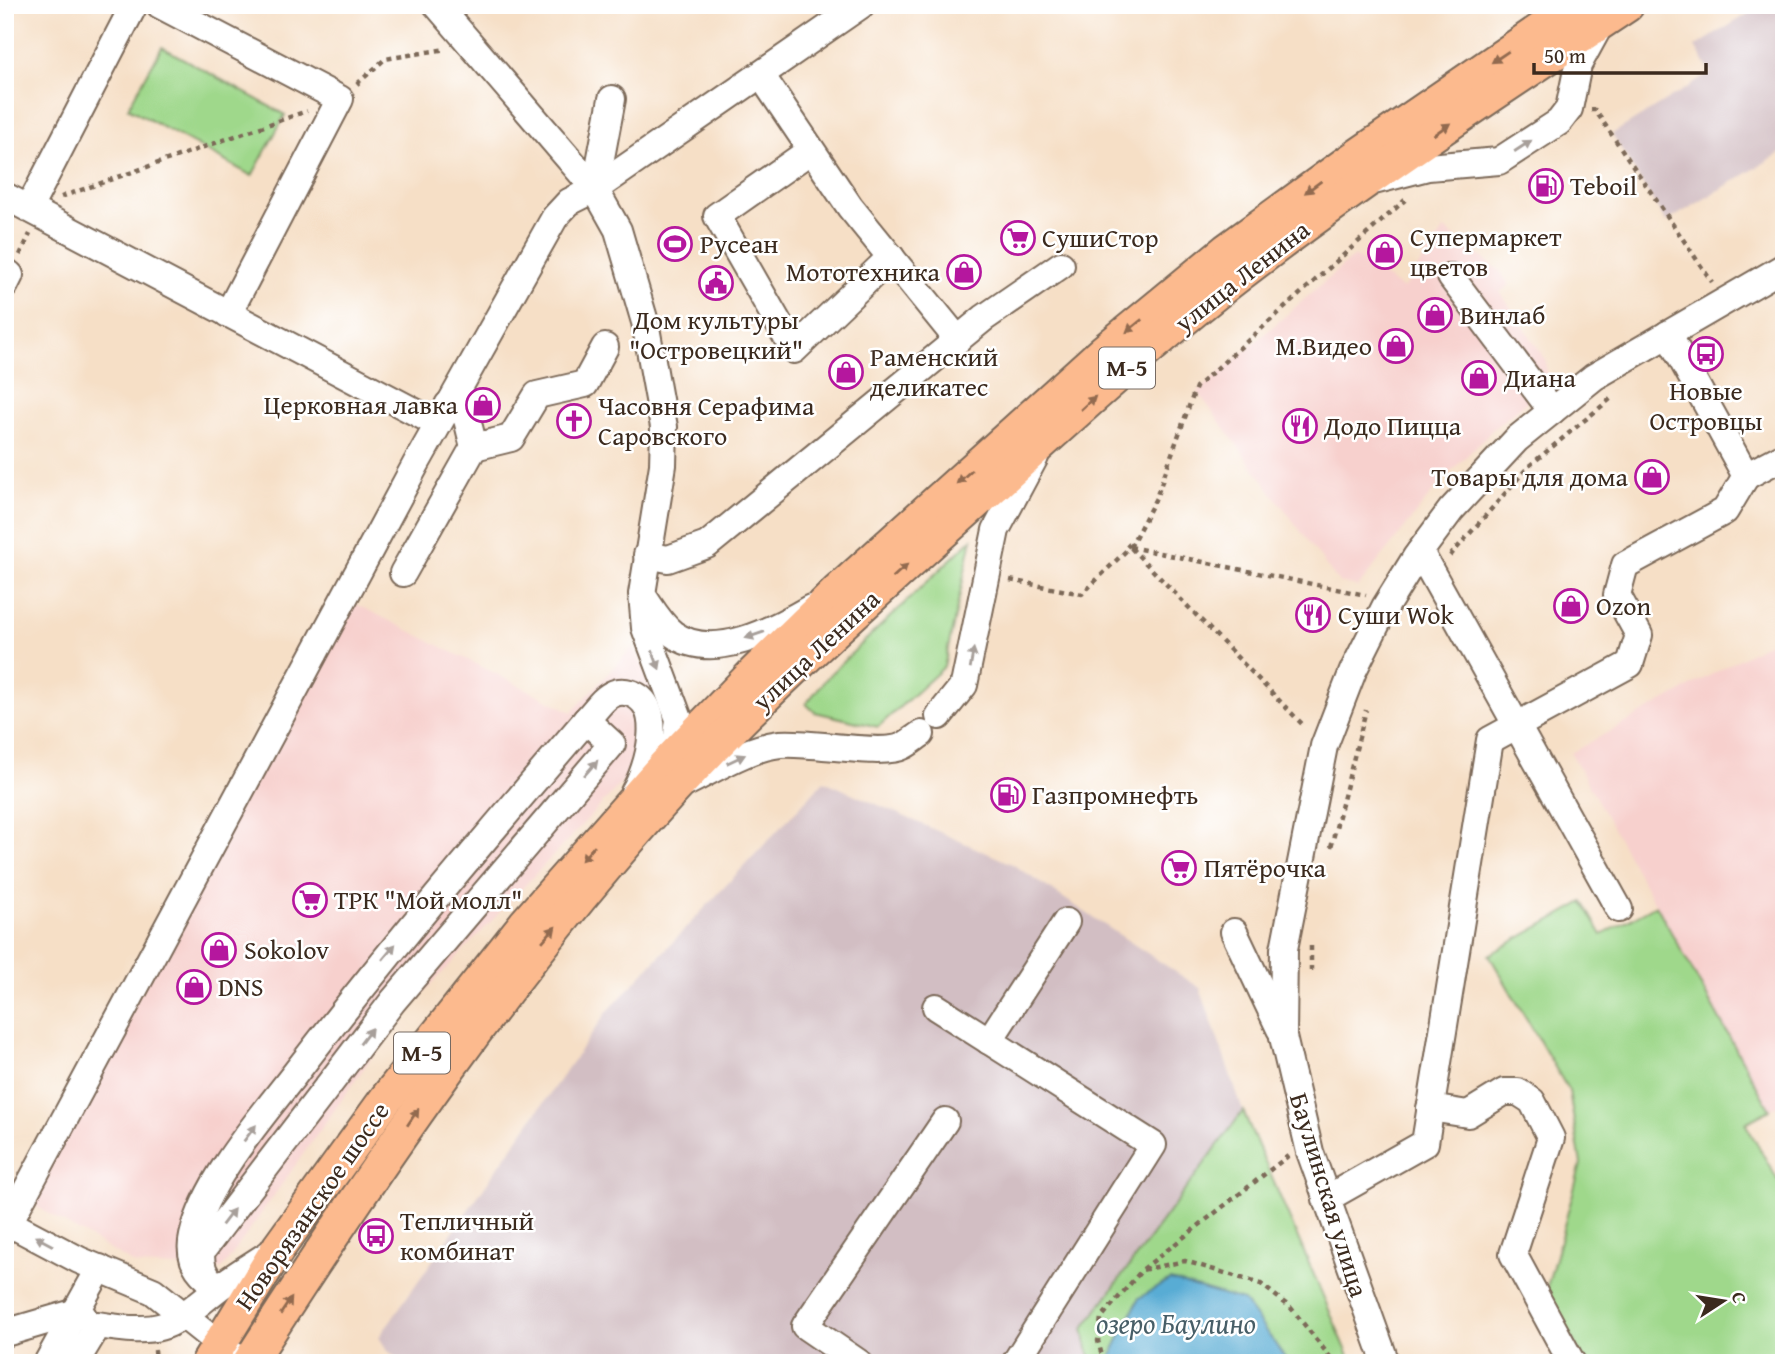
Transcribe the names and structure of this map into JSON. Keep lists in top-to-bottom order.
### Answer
{
  "streets": {
    "main road": ["улица Ленина", "М-5", "Новорязанское шоссе"],
    "street": ["Баулинская улица"]
  },
  "crossings": [
    ["улица Ленина", "Новорязанское шоссе"]
  ],
  "water": ["озеро Баулино"],
  "places": {
    "fuel station": ["Teboil", "Газпромнефть"],
    "supermarket": ["СушиСтор", "Пятёрочка", "ТРК \"Мой молл\""],
    "sports": ["Русеан"],
    "shop": [
      "Супермаркет цветов",
      "Мототехника",
      "Винлаб",
      "М.Видео",
      "Раменский деликатес",
      "Диана",
      "Церковная лавка",
      "Товары для дома",
      "Ozon",
      "Sokolov",
      "DNS"
    ],
    "public building": ["Дом культуры \"Островецкий\""],
    "bus stop": ["Новые Островцы", "Тепличный комбинат"],
    "church": ["Часовня Серафима Саровского"],
    "restaurant": ["Додо Пицца", "Суши Wok"]
  },
  "scale_bar": "50 m",
  "north": "right"
}
